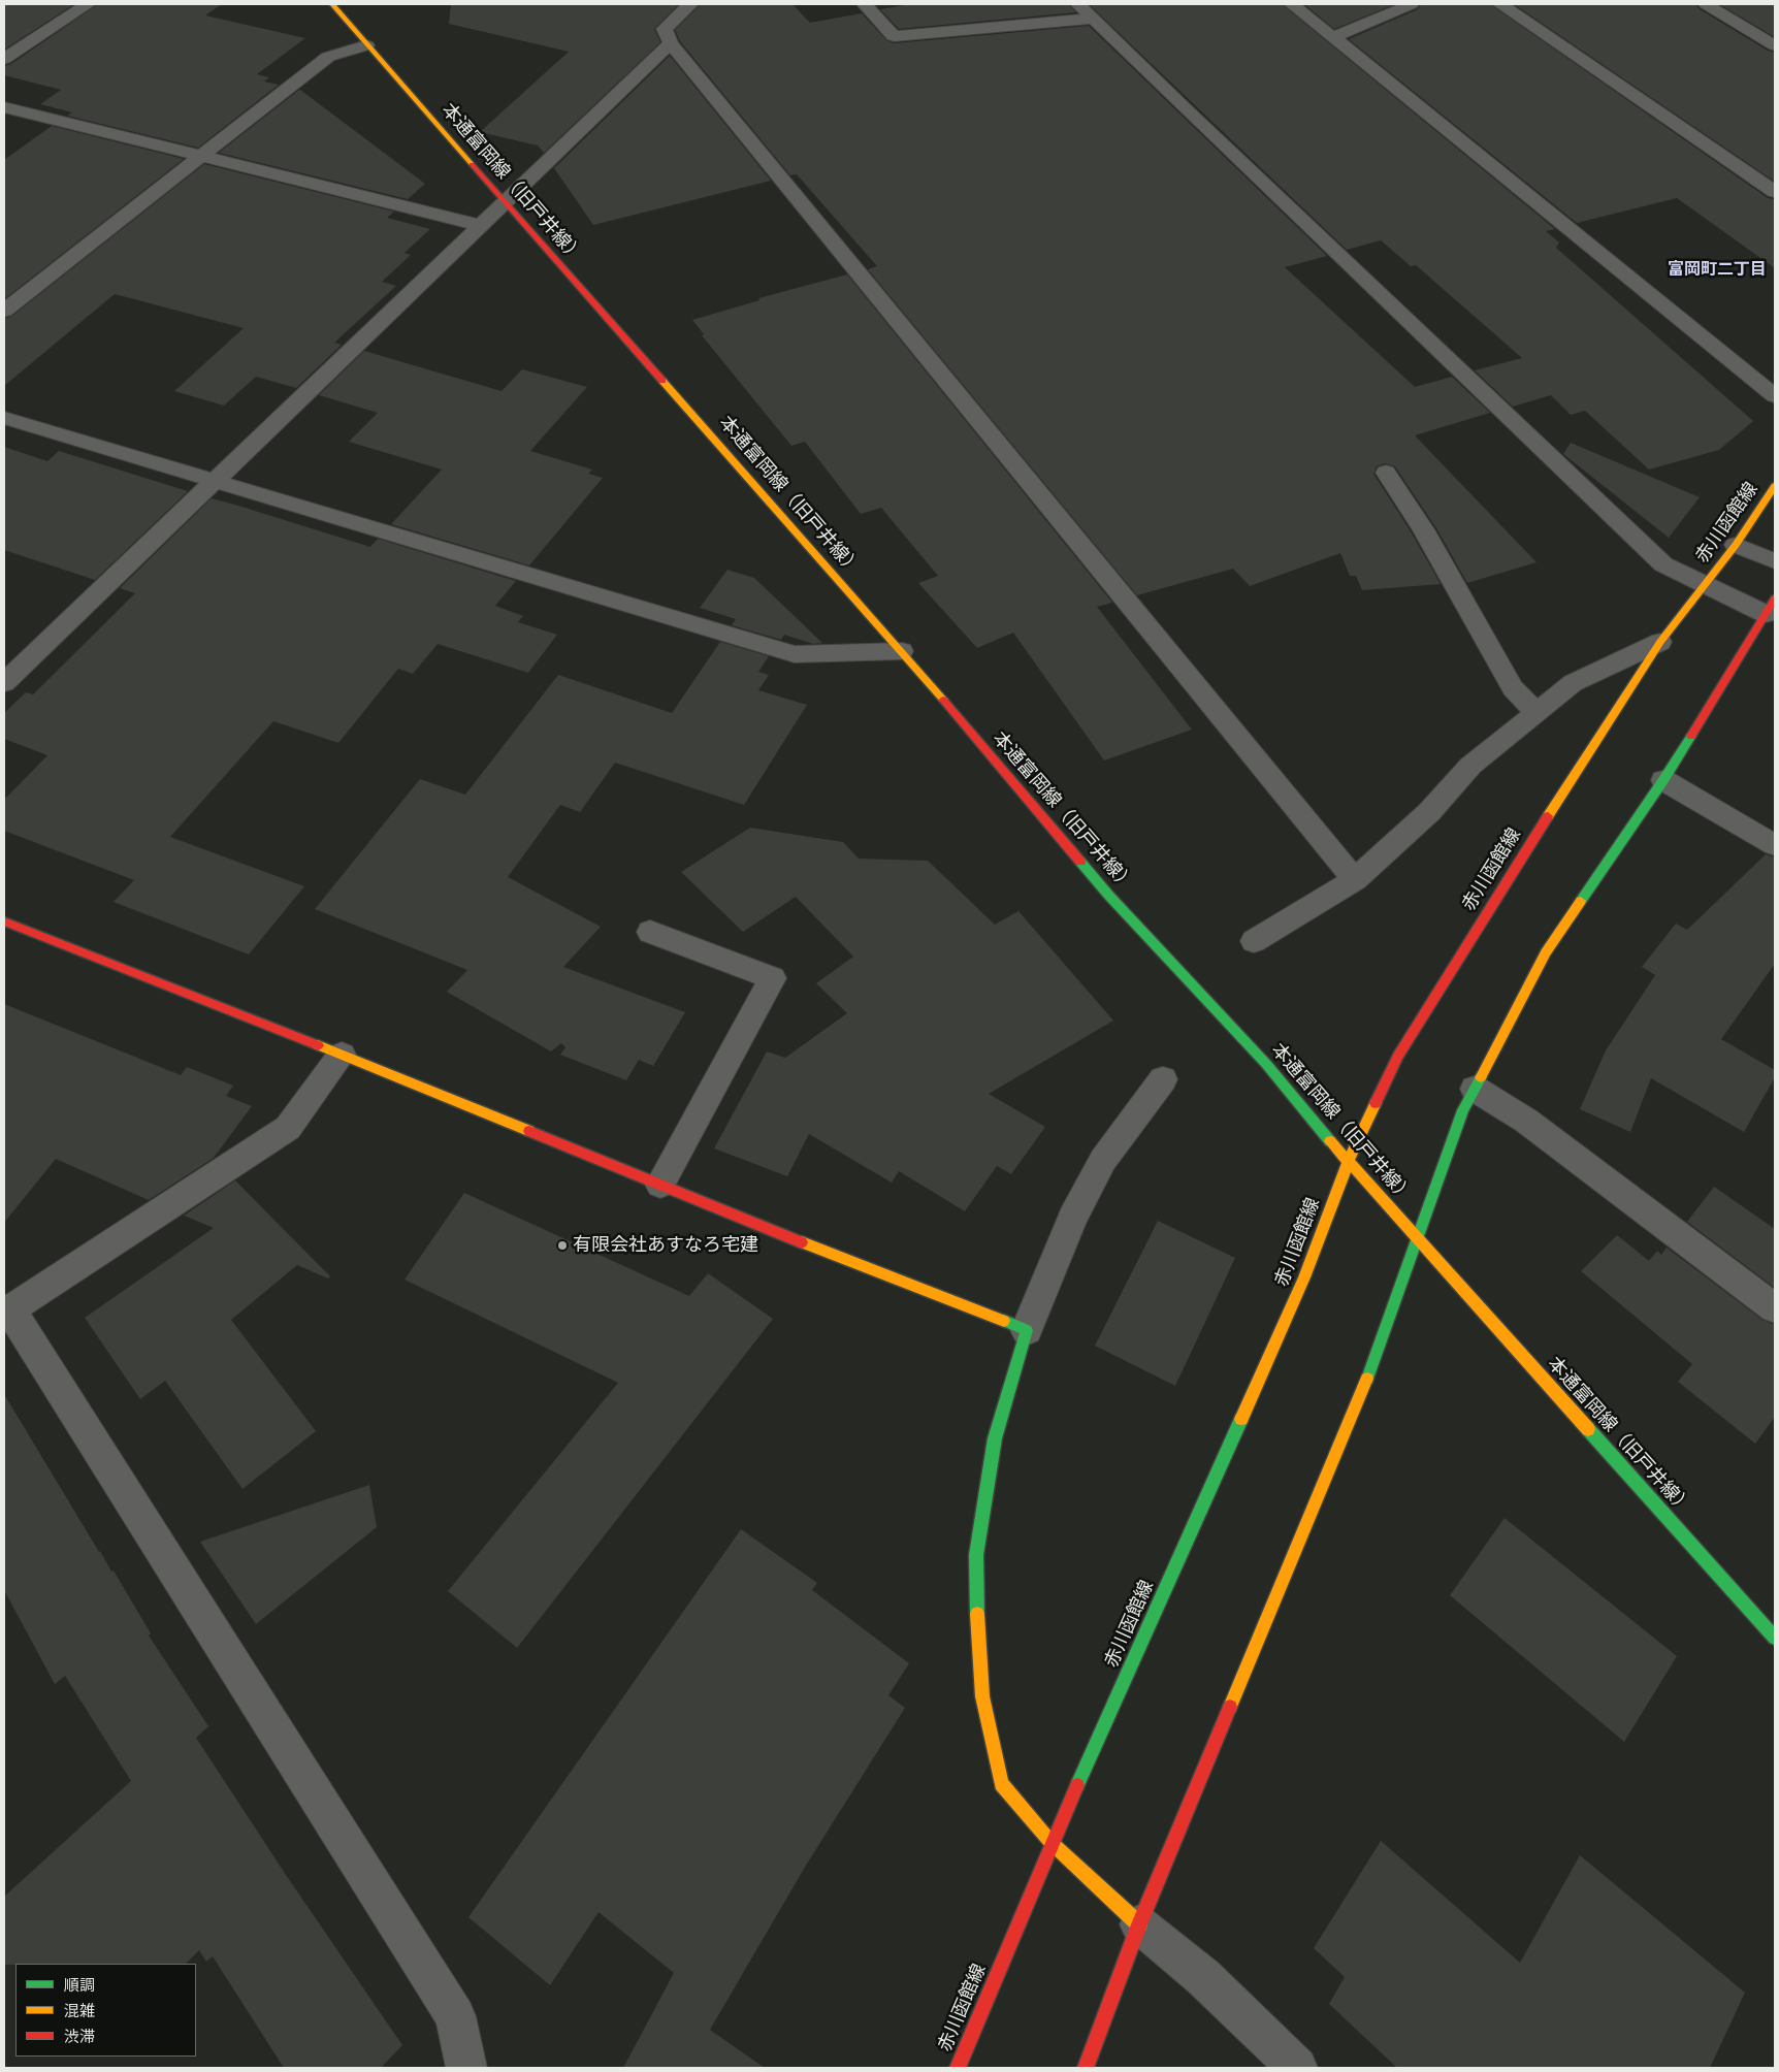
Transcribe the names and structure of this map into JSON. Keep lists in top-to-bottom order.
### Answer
{
  "streets": {
    "street": ["本通富岡線（旧戸井線）", "赤川函館線"]
  },
  "crossings": [
    ["本通富岡線（旧戸井線）", "赤川函館線"]
  ],
  "districts": ["富岡町二丁目"],
  "places": ["有限会社あすなろ宅建"],
  "legend": ["順調", "混雑", "渋滞"]
}
